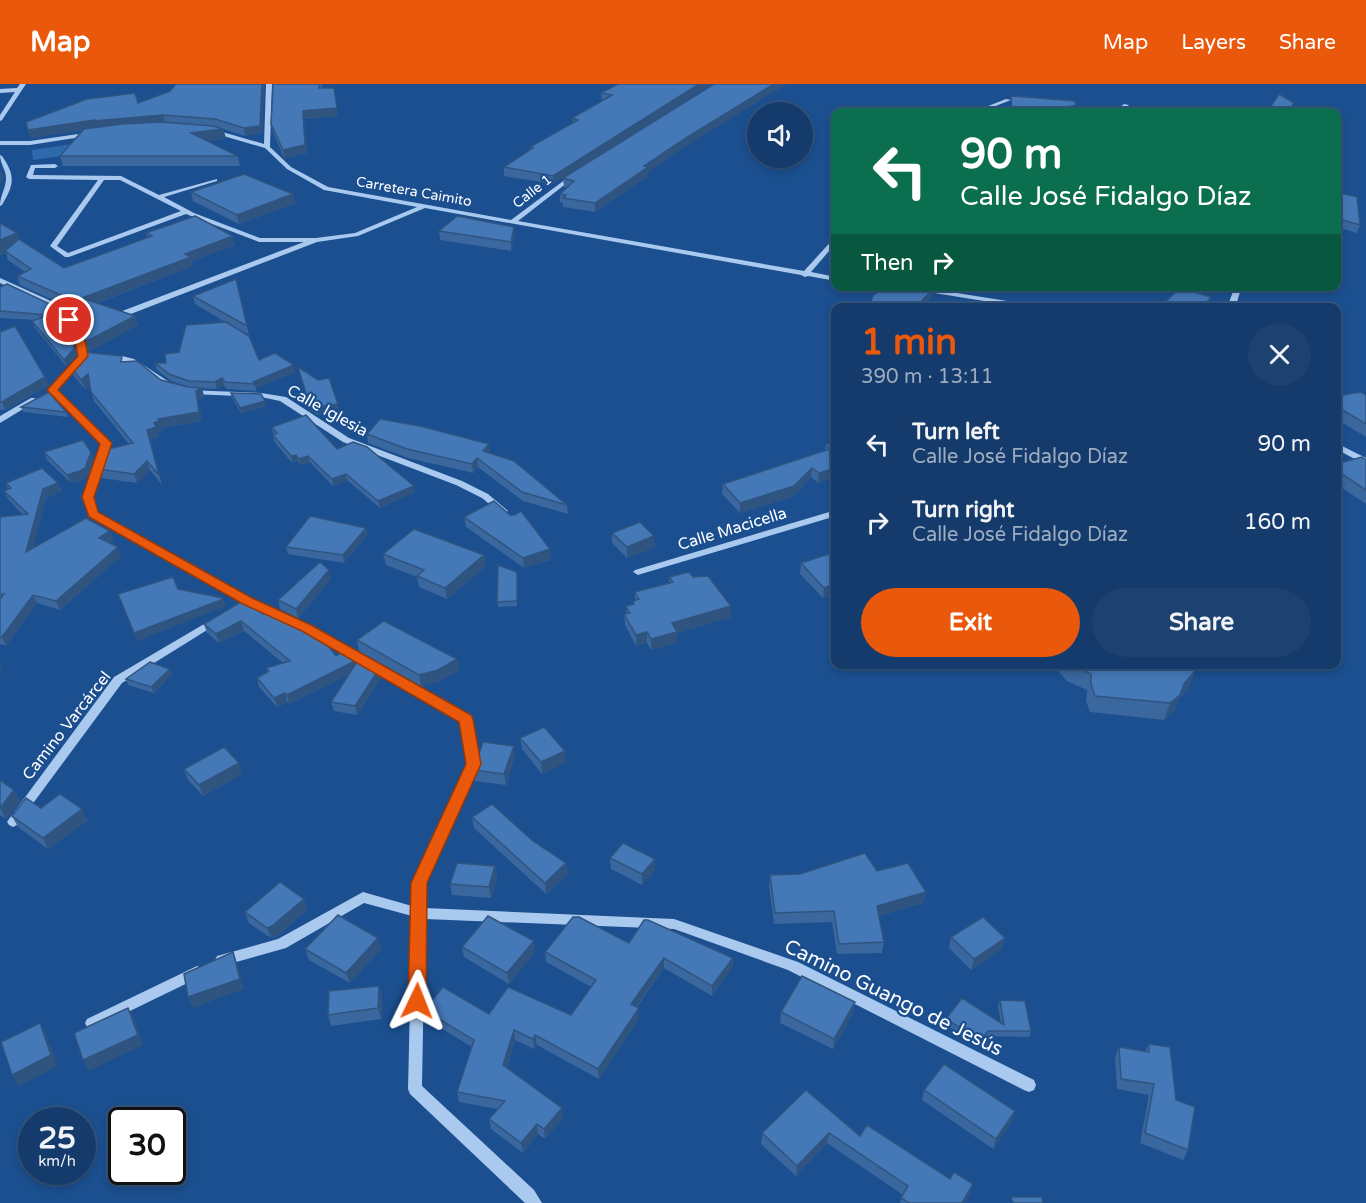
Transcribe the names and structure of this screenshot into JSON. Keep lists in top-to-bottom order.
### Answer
{
  "streets": {
    "street": [
      "Carretera Caimito",
      "Calle 1",
      "Calle Iglesia",
      "Calle Macicella",
      "Camino Varcárcel",
      "Camino Guango de Jesús"
    ]
  },
  "crossings": [
    ["Carretera Caimito", "Calle 1"]
  ],
  "page": {
    "header": "Map",
    "nav": ["Map", "Layers", "Share"],
    "turn": ["90 m", "Calle José Fidalgo Díaz"],
    "then": "Then",
    "heading": ["1 min", "390 m · 13:11"],
    "list": [
      {
        "name": "Turn left",
        "note": "Calle José Fidalgo Díaz",
        "value": "90 m"
      },
      {
        "name": "Turn right",
        "note": "Calle José Fidalgo Díaz",
        "value": "160 m"
      }
    ],
    "buttons": ["Exit", "Share"],
    "speed": "25 km/h",
    "limit": "30"
  }
}
